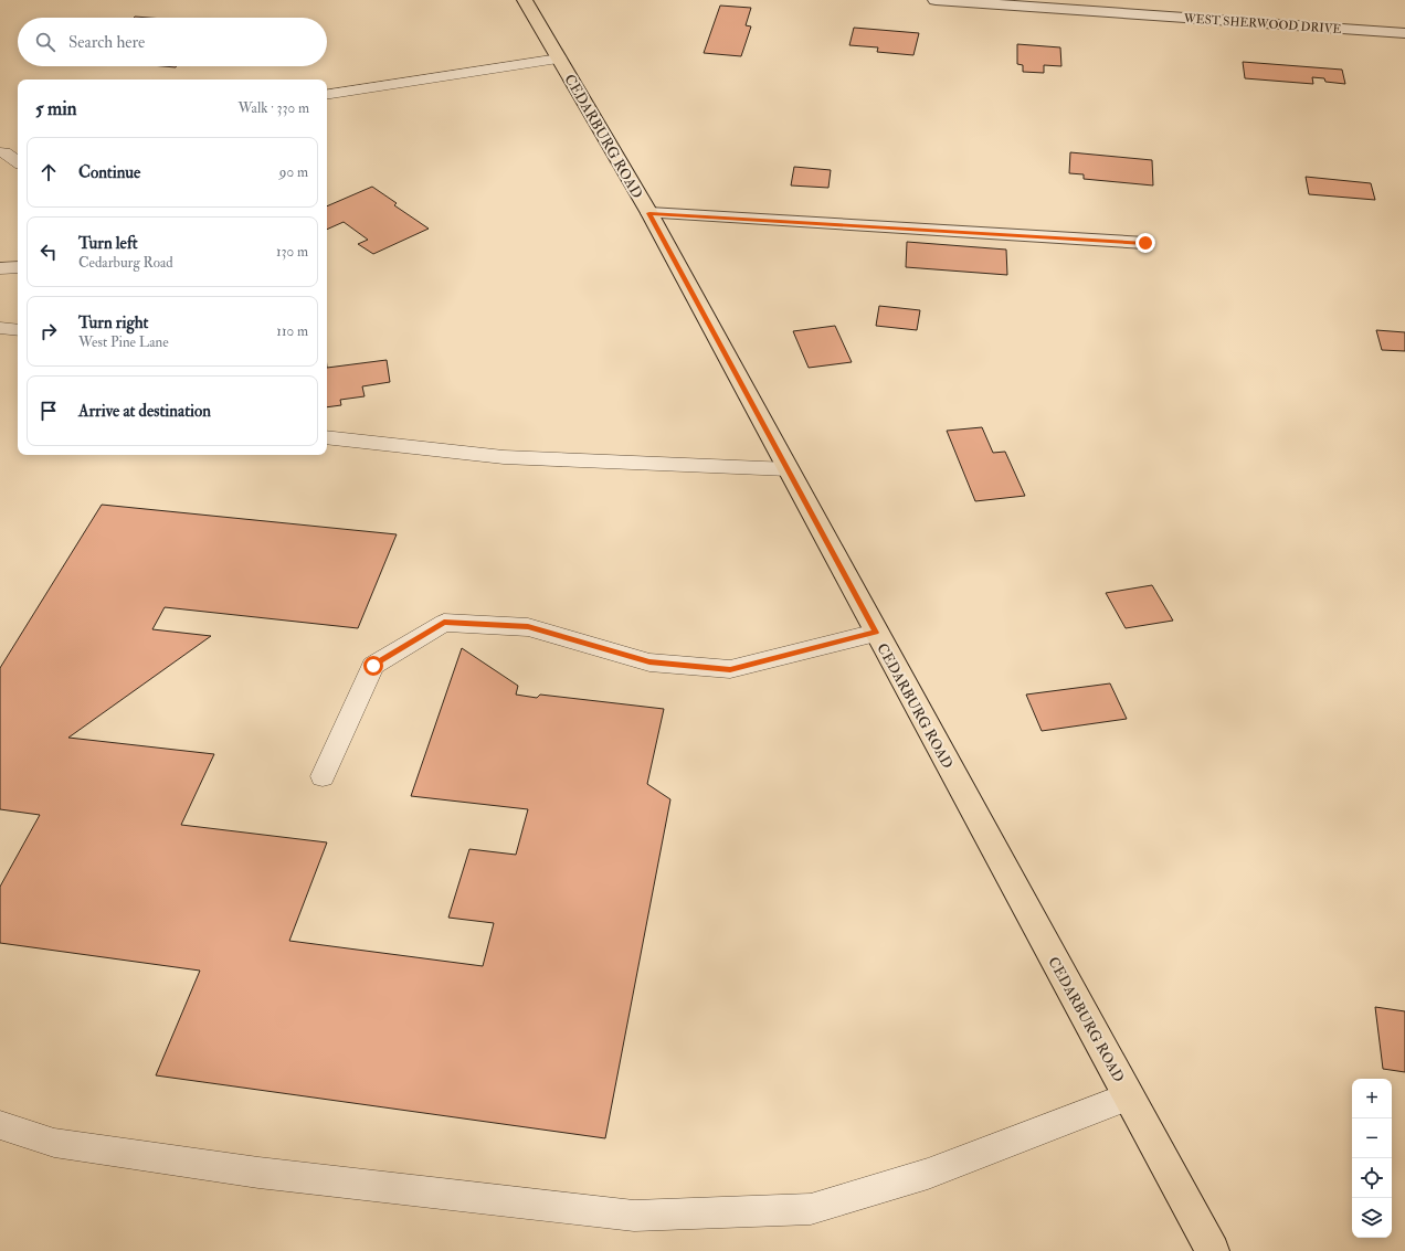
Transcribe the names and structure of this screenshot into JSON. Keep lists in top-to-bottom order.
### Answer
{
  "streets": {
    "main road": ["CEDARBURG ROAD"],
    "street": ["WEST SHERWOOD DRIVE"]
  },
  "page": {
    "search": "Search here",
    "heading": ["5 min", "Walk · 330 m"],
    "list": [
      ["Continue", "90 m"],
      ["Turn left", "Cedarburg Road", "130 m"],
      ["Turn right", "West Pine Lane", "110 m"],
      "Arrive at destination"
    ],
    "map_buttons": ["+", "−"]
  }
}
